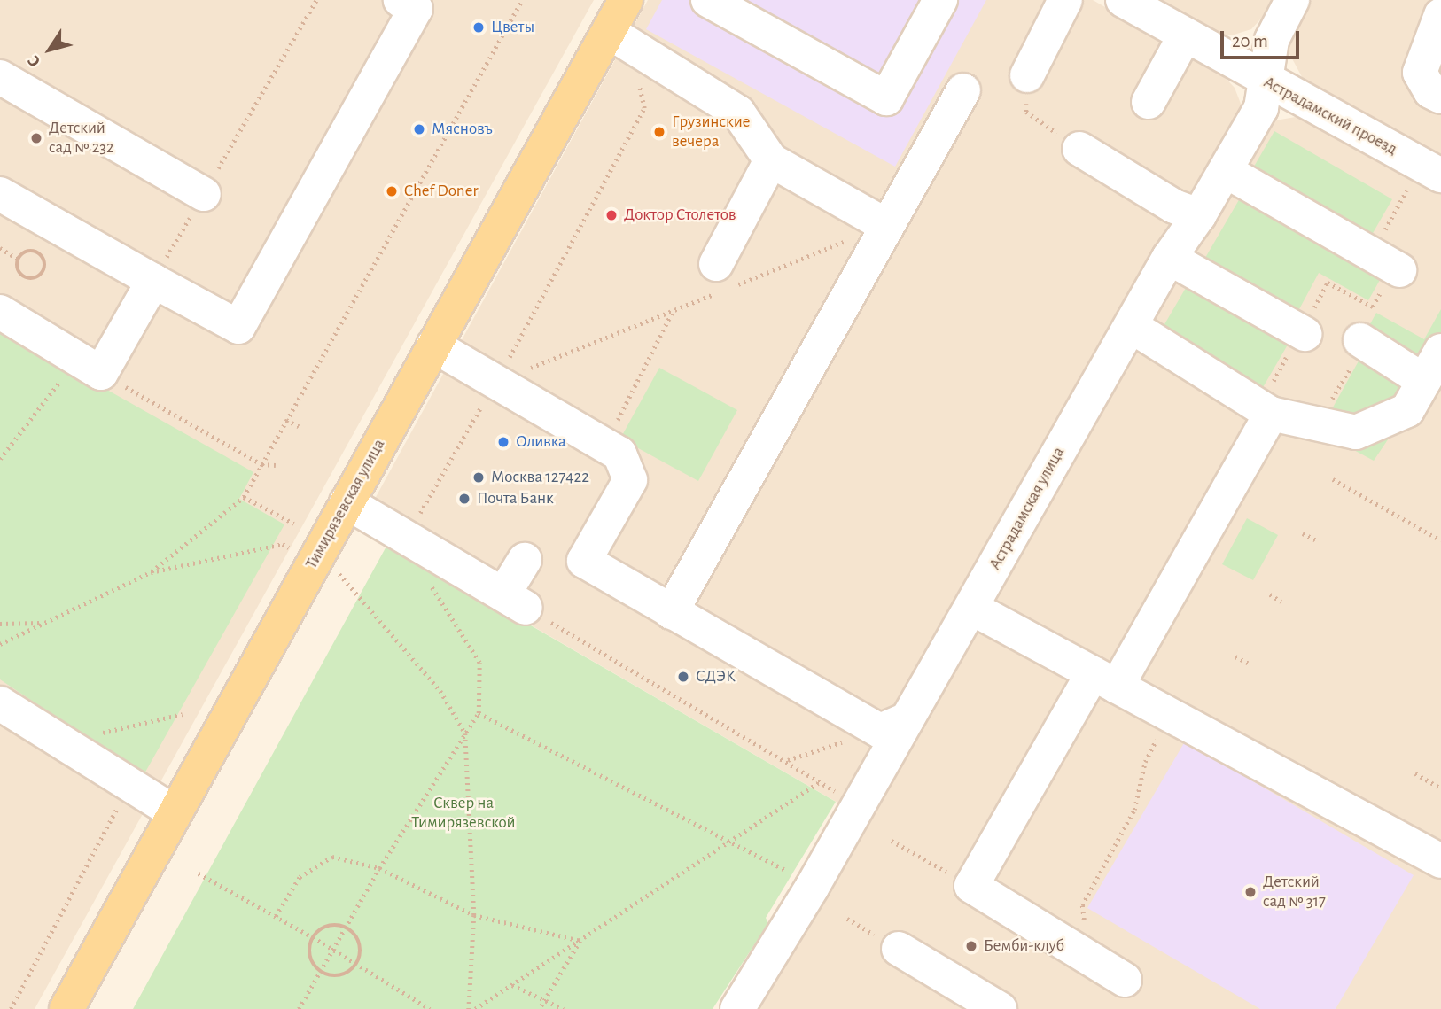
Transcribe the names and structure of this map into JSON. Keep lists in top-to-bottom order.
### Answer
{
  "streets": {
    "main road": ["Тимирязевская улица"],
    "street": ["Астрадамский проезд", "Астрадамская улица"]
  },
  "crossings": [
    ["Астрадамский проезд", "Астрадамская улица"]
  ],
  "parks": ["Сквер на Тимирязевской"],
  "places": [
    "Цветы",
    "Мясновъ",
    "Грузинские вечера",
    "Детский сад № 232",
    "Chef Doner",
    "Доктор Столетов",
    "Оливка",
    "Москва 127422",
    "Почта Банк",
    "СДЭК",
    "Детский сад № 317",
    "Бемби-клуб"
  ],
  "scale_bar": "20 m",
  "north": "bottom left"
}
